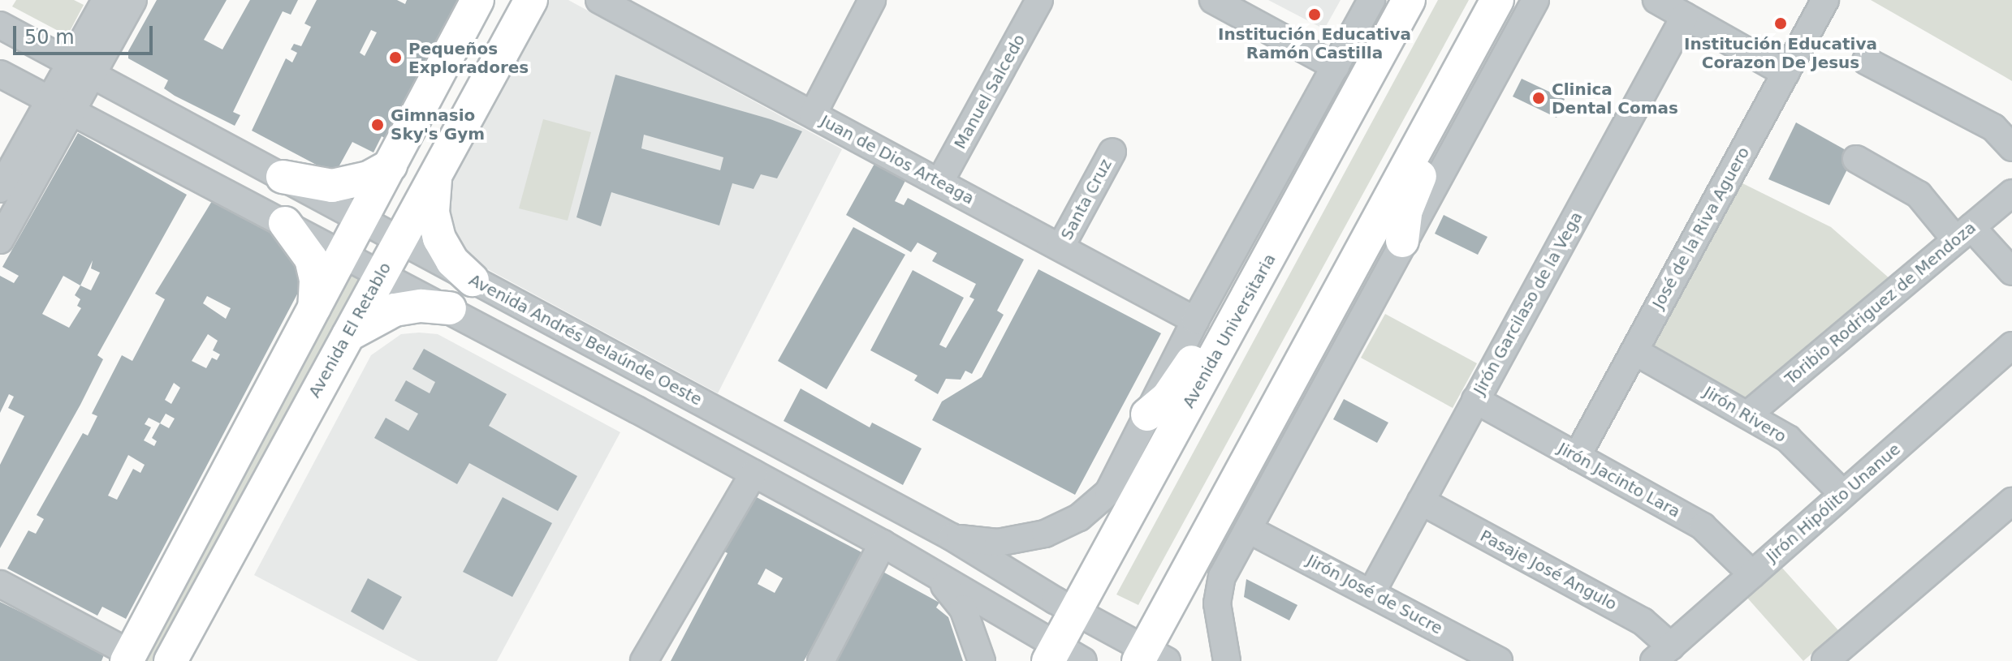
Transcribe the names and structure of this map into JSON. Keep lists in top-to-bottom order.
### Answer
{
  "streets": {
    "main road": ["Avenida El Retablo", "Avenida Universitaria"],
    "street": [
      "Manuel Salcedo",
      "Juan de Dios Arteaga",
      "Santa Cruz",
      "José de la Riva Aguero",
      "Jirón Garcilaso de la Vega",
      "Toribio Rodriguez de Mendoza",
      "Avenida Andrés Belaúnde Oeste",
      "Jirón Rivero",
      "Jirón Jacinto Lara",
      "Jirón Hipólito Unanue",
      "Pasaje José Angulo",
      "Jirón José de Sucre"
    ]
  },
  "crossings": [
    ["Manuel Salcedo", "Juan de Dios Arteaga"],
    ["Juan de Dios Arteaga", "Santa Cruz"],
    ["Juan de Dios Arteaga", "Avenida Universitaria"],
    ["José de la Riva Aguero", "Jirón Rivero"],
    ["José de la Riva Aguero", "Jirón Jacinto Lara"],
    ["Jirón Garcilaso de la Vega", "Jirón Jacinto Lara"],
    ["Jirón Garcilaso de la Vega", "Pasaje José Angulo"],
    ["Jirón Garcilaso de la Vega", "Jirón José de Sucre"],
    ["Toribio Rodriguez de Mendoza", "Jirón Rivero"],
    ["Avenida El Retablo", "Avenida Andrés Belaúnde Oeste"],
    ["Avenida Universitaria", "Avenida Andrés Belaúnde Oeste"],
    ["Jirón Rivero", "Jirón Hipólito Unanue"],
    ["Jirón Jacinto Lara", "Jirón Hipólito Unanue"],
    ["Jirón Hipólito Unanue", "Pasaje José Angulo"]
  ],
  "places": [
    "Institución Educativa Ramón Castilla",
    "Institución Educativa Corazon De Jesus",
    "Pequeños Exploradores",
    "Clinica Dental Comas",
    "Gimnasio Sky's Gym"
  ],
  "scale_bar": "50 m"
}
